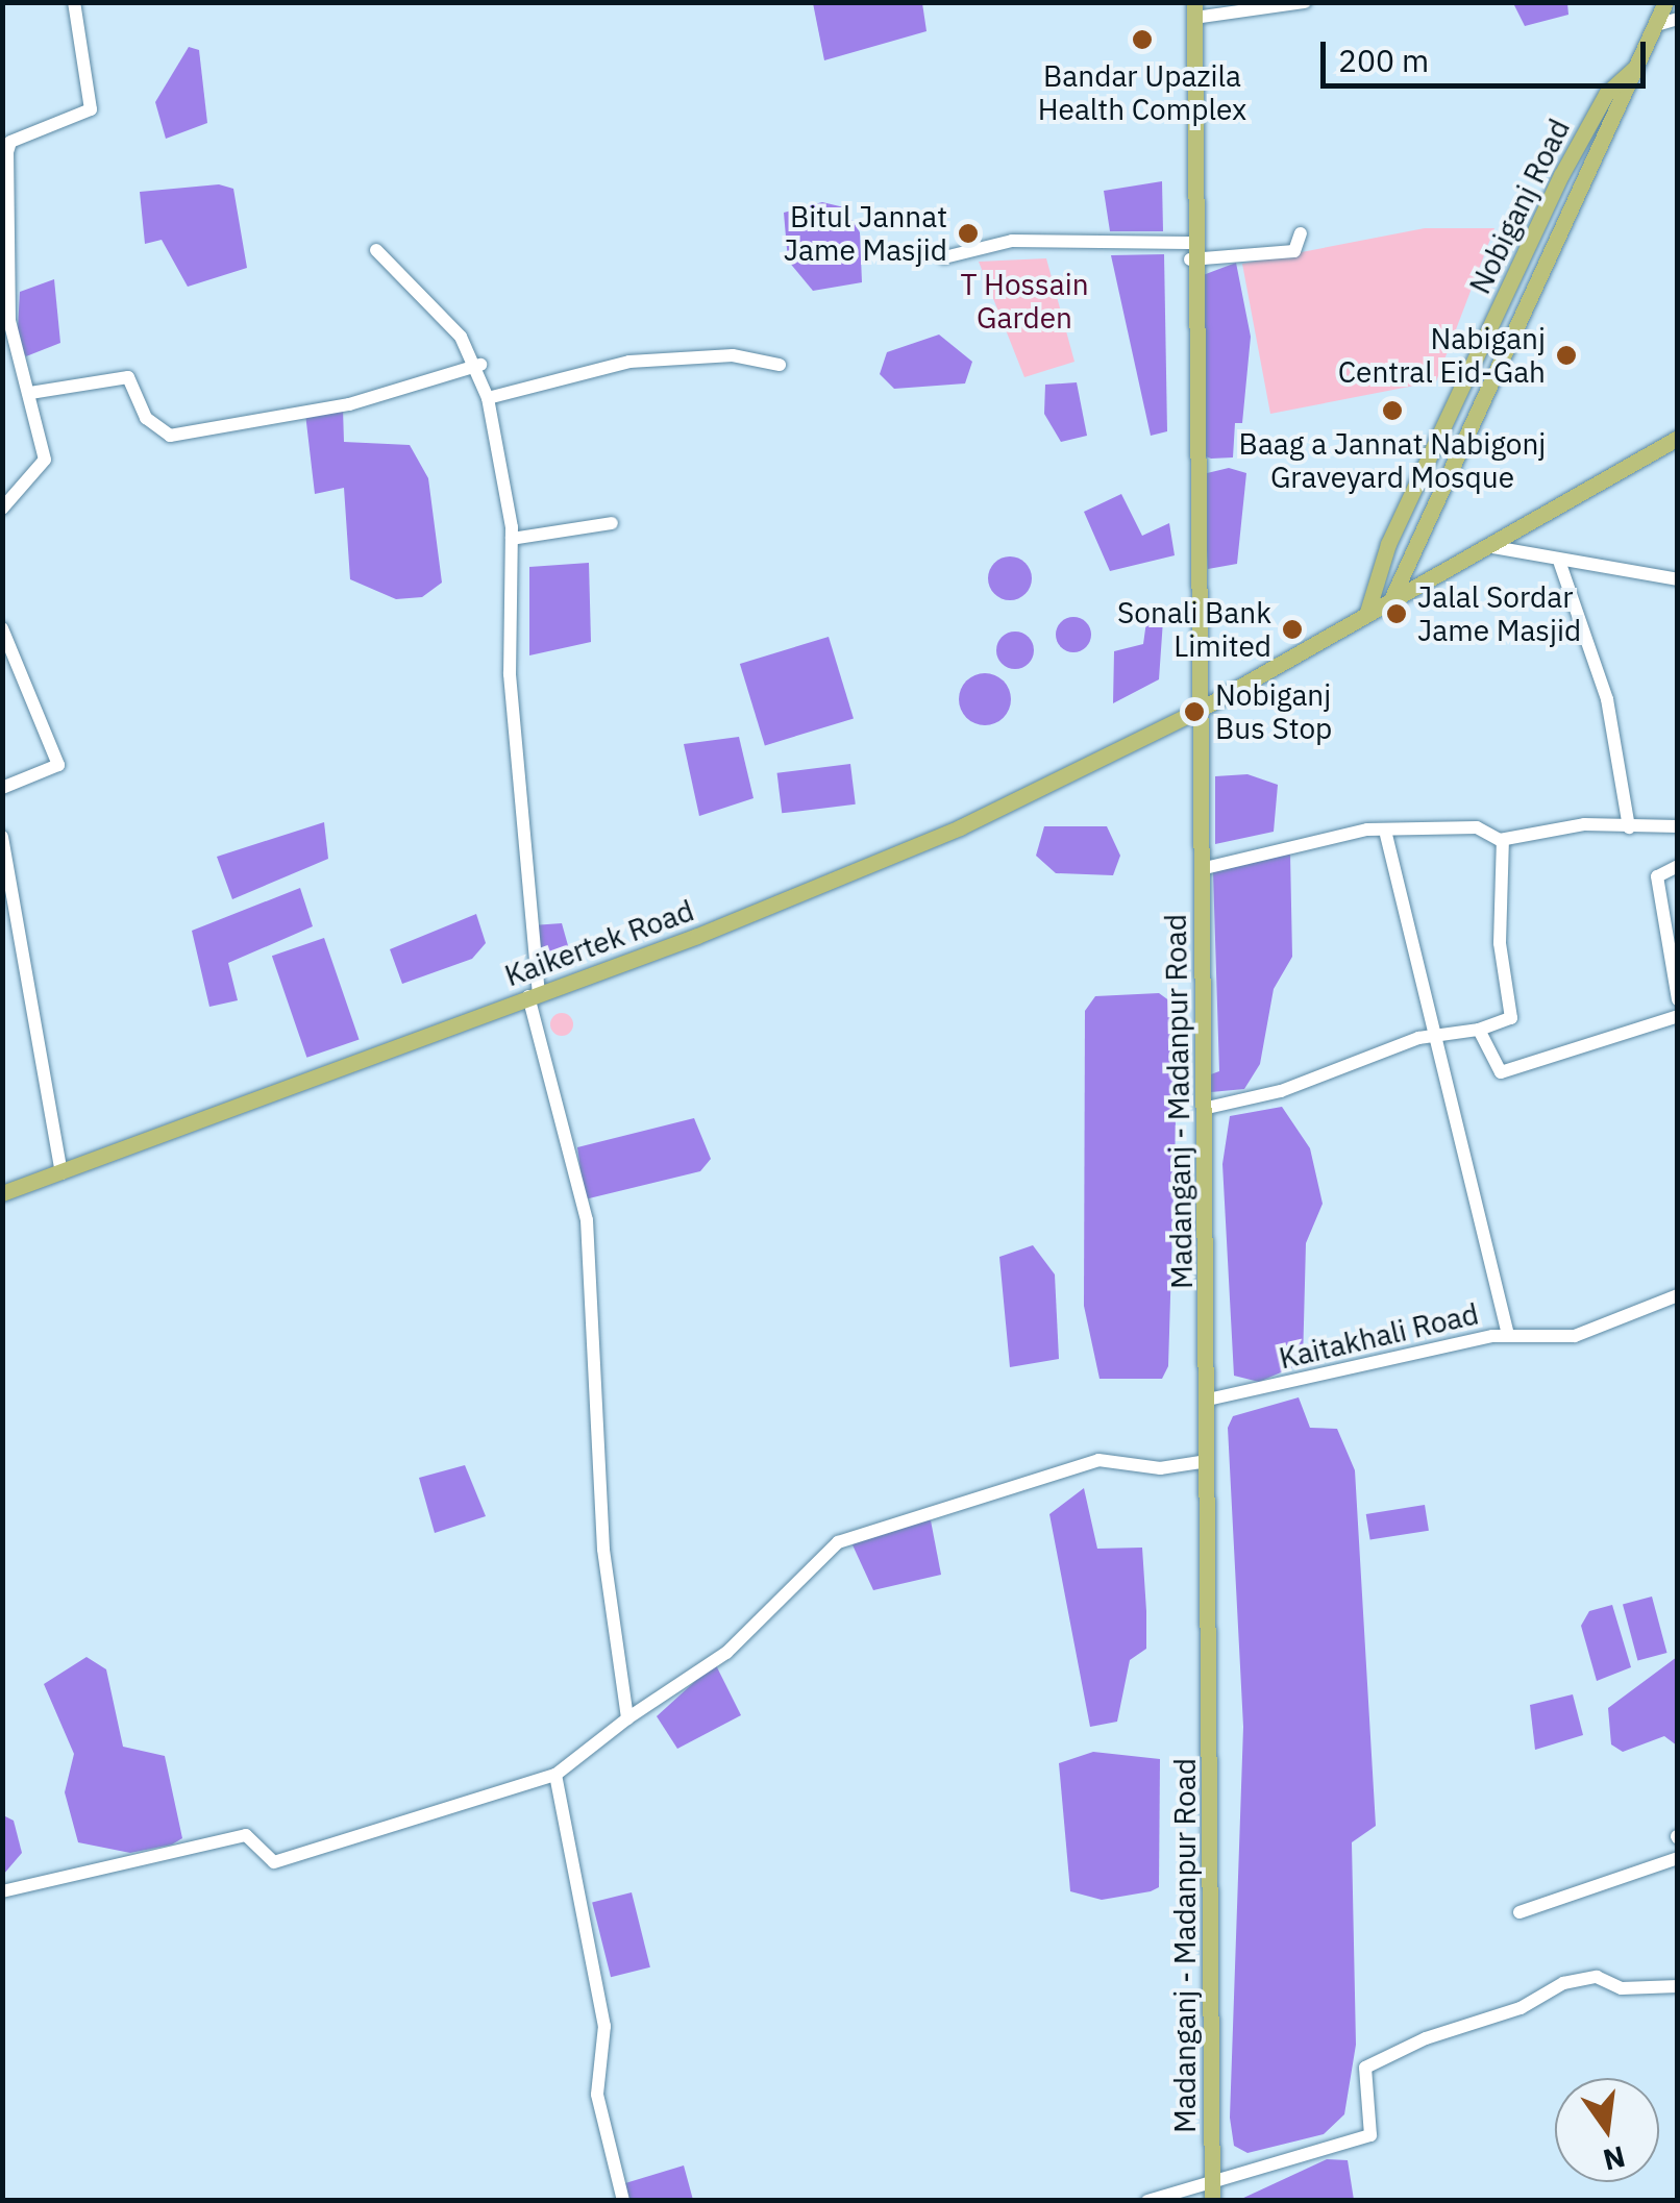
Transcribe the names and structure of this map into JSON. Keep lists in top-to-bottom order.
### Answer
{
  "streets": {
    "main road": ["Nobiganj Road", "Kaikertek Road", "Madanganj - Madanpur Road"],
    "street": ["Kaitakhali Road"]
  },
  "crossings": [
    ["Nobiganj Road", "Kaikertek Road"],
    ["Kaikertek Road", "Madanganj - Madanpur Road"],
    ["Madanganj - Madanpur Road", "Kaitakhali Road"]
  ],
  "parks": ["T Hossain Garden"],
  "places": [
    "Bandar Upazila Health Complex",
    "Bitul Jannat Jame Masjid",
    "Nabiganj Central Eid-Gah",
    "Baag a Jannat Nabigonj Graveyard Mosque",
    "Jalal Sordar Jame Masjid",
    "Sonali Bank Limited",
    "Nobiganj Bus Stop"
  ],
  "scale_bar": "200 m",
  "north": "bottom"
}
